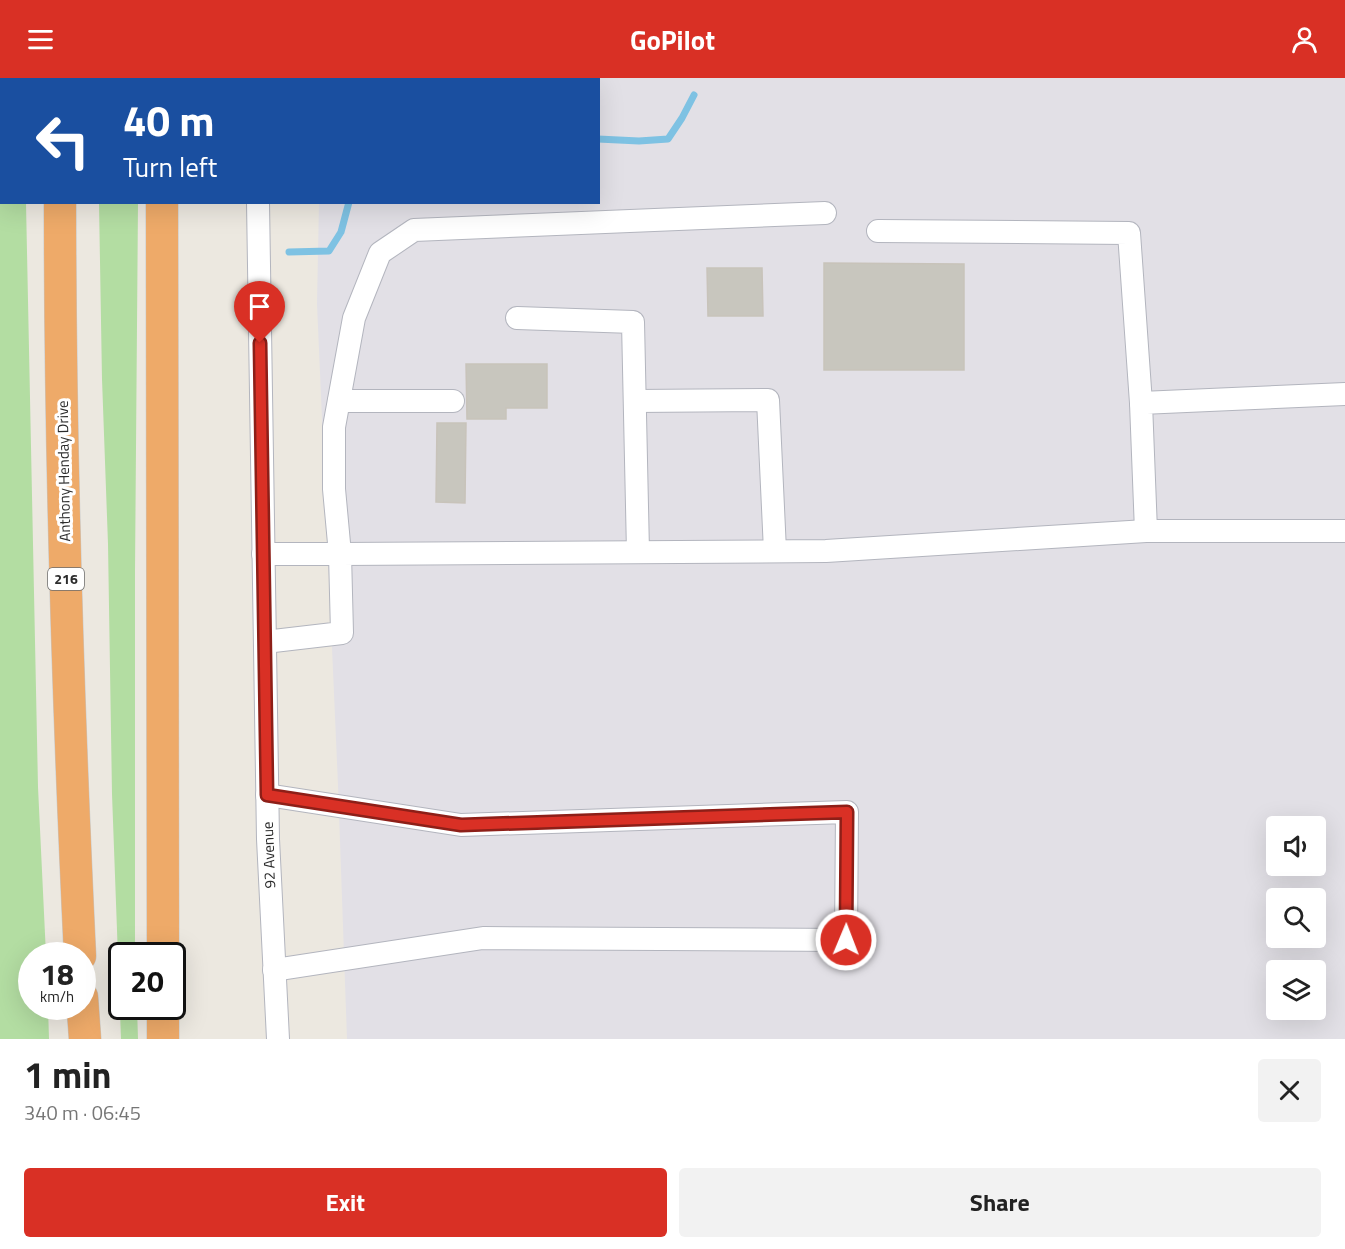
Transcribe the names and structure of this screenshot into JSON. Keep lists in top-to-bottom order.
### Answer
{
  "streets": {
    "highway": ["Anthony Henday Drive", "216"],
    "street": ["92 Avenue"]
  },
  "page": {
    "header": "GoPilot",
    "turn": ["40 m", "Turn left"],
    "speed": "18 km/h",
    "limit": "20",
    "heading": ["1 min", "340 m · 06:45"],
    "buttons": ["Exit", "Share"]
  }
}
